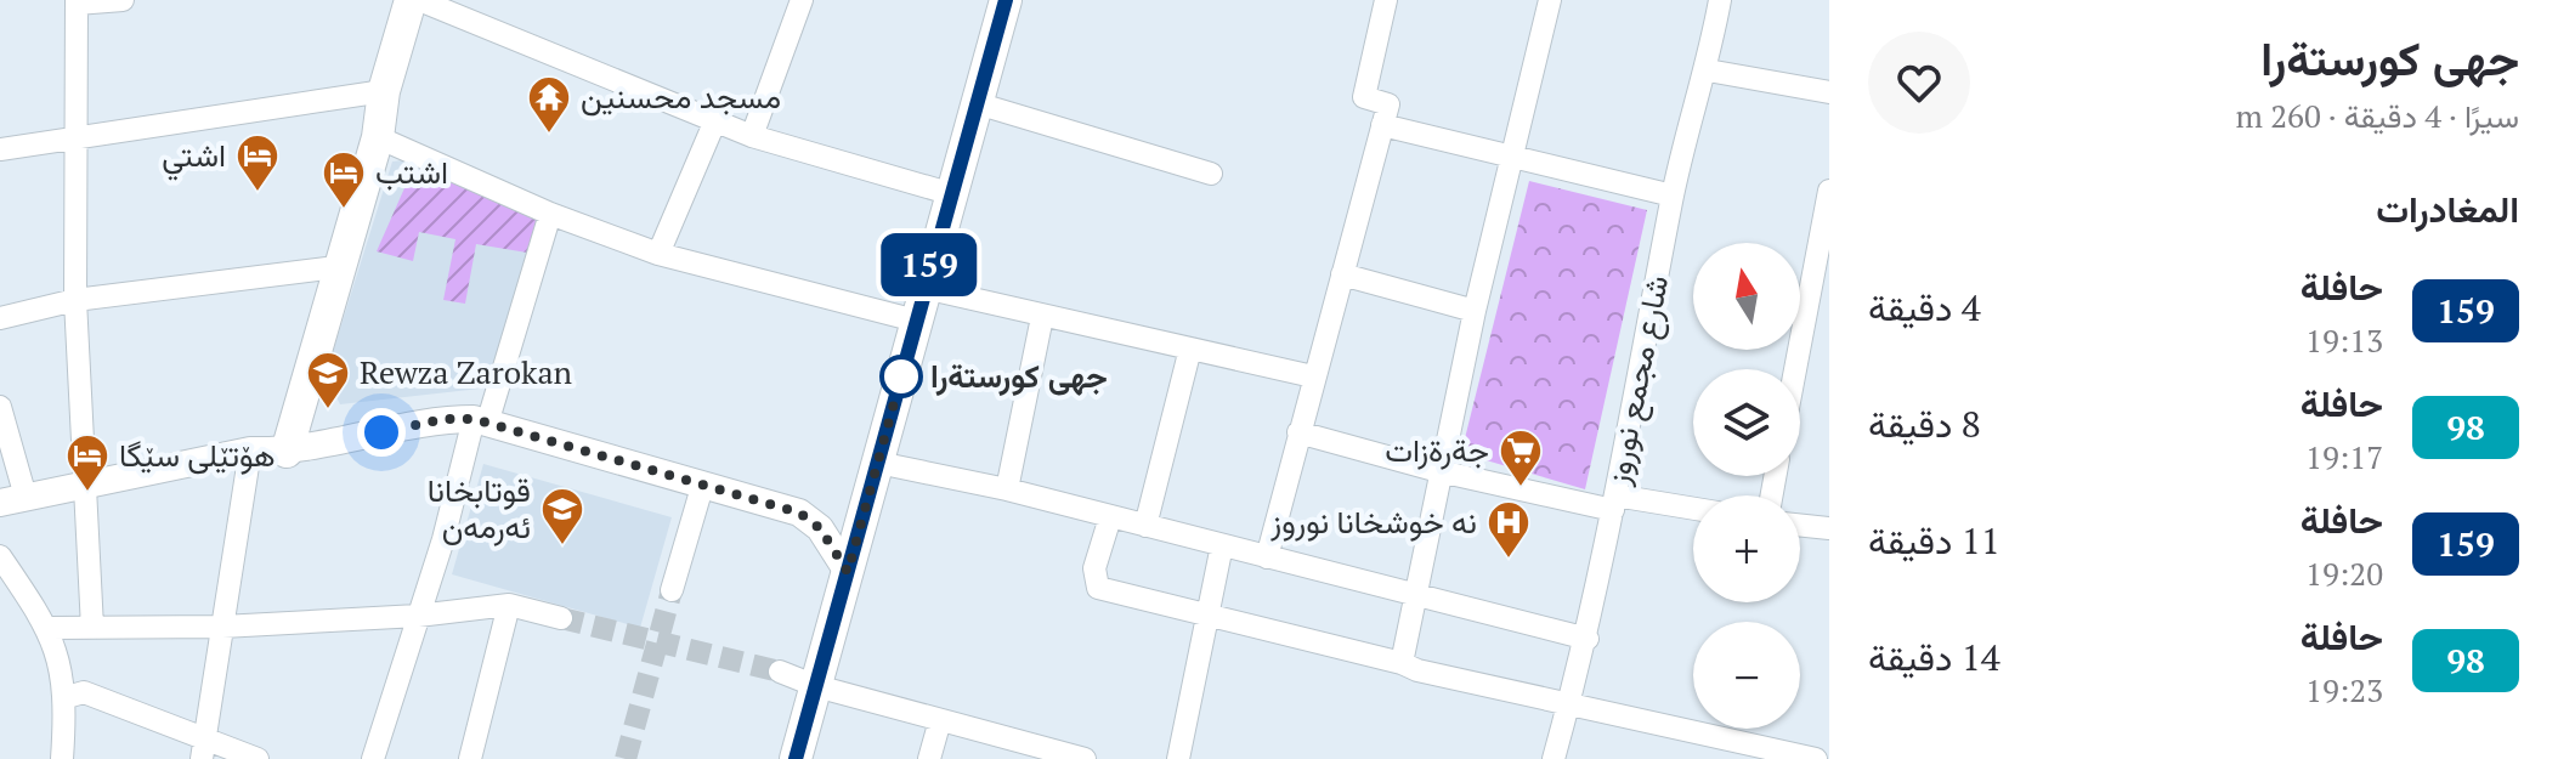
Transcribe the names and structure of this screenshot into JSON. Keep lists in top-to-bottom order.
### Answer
{
  "streets": {
    "street": ["شارع مجمع نوروز"]
  },
  "places": {
    "temple": ["مسجد محسنين"],
    "hotel": ["اشتي", "اشتب", "هۆتێلی سێگا"],
    "other": ["جهى كورستةرا"],
    "school or university": ["Rewza Zarokan", "قوتابخانا ئه‌رمه‌ن"],
    "supermarket": ["جةرةزات"],
    "hospital": ["نه خوشخانا نوروز"]
  },
  "lines": ["bus line 159"],
  "north": "top",
  "page": {
    "heading": [
      ["جهى كورستةرا", "سيرًا · 4 دقيقة · 260 m"],
      "المغادرات"
    ],
    "on_map": "159",
    "map_buttons": ["+", "−"],
    "list": [
      {
        "mark": "159",
        "name": "حافلة",
        "note": "19:13",
        "value": "4 دقيقة"
      },
      {
        "mark": "98",
        "name": "حافلة",
        "note": "19:17",
        "value": "8 دقيقة"
      },
      {
        "mark": "159",
        "name": "حافلة",
        "note": "19:20",
        "value": "11 دقيقة"
      },
      {
        "mark": "98",
        "name": "حافلة",
        "note": "19:23",
        "value": "14 دقيقة"
      }
    ]
  }
}
